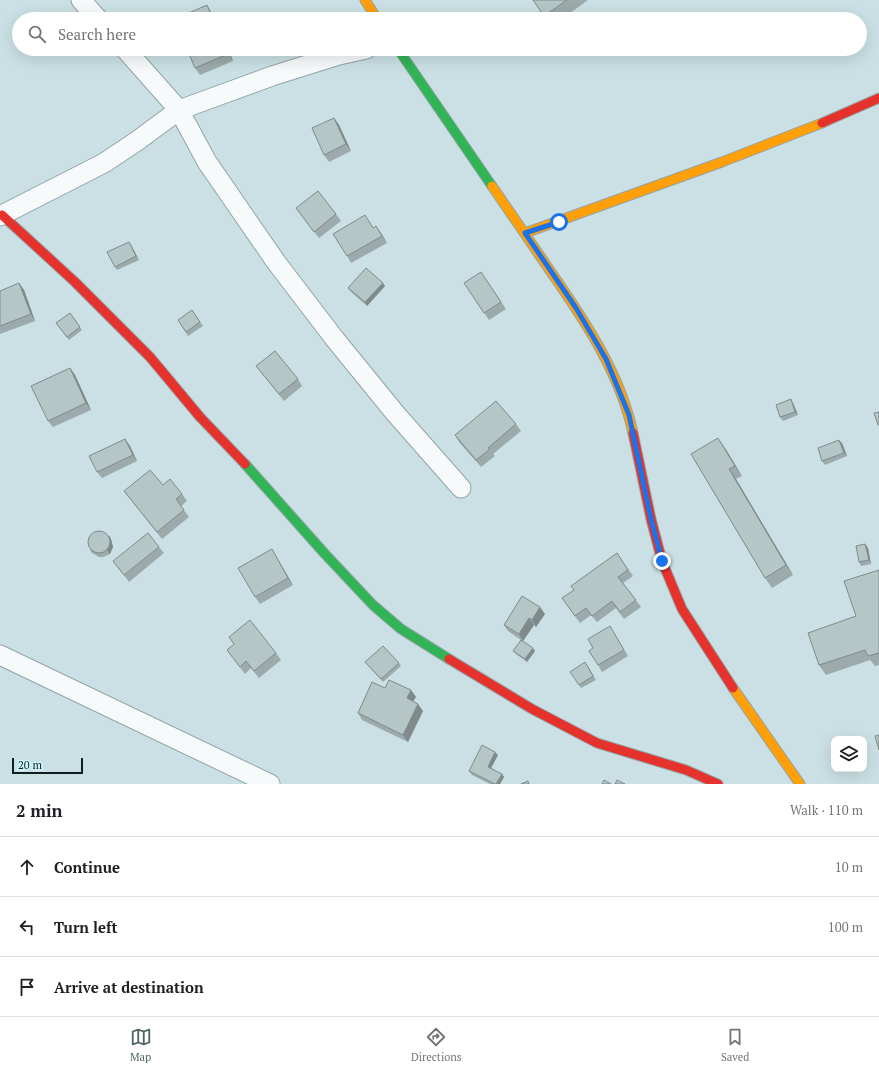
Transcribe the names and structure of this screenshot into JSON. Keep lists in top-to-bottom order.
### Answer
{
  "scale_bar": "20 m",
  "page": {
    "search": "Search here",
    "scale": "20 m",
    "heading": ["2 min", "Walk · 110 m"],
    "list": [
      ["Continue", "10 m"],
      ["Turn left", "100 m"],
      "Arrive at destination"
    ],
    "nav": ["Map", "Directions", "Saved"]
  }
}
